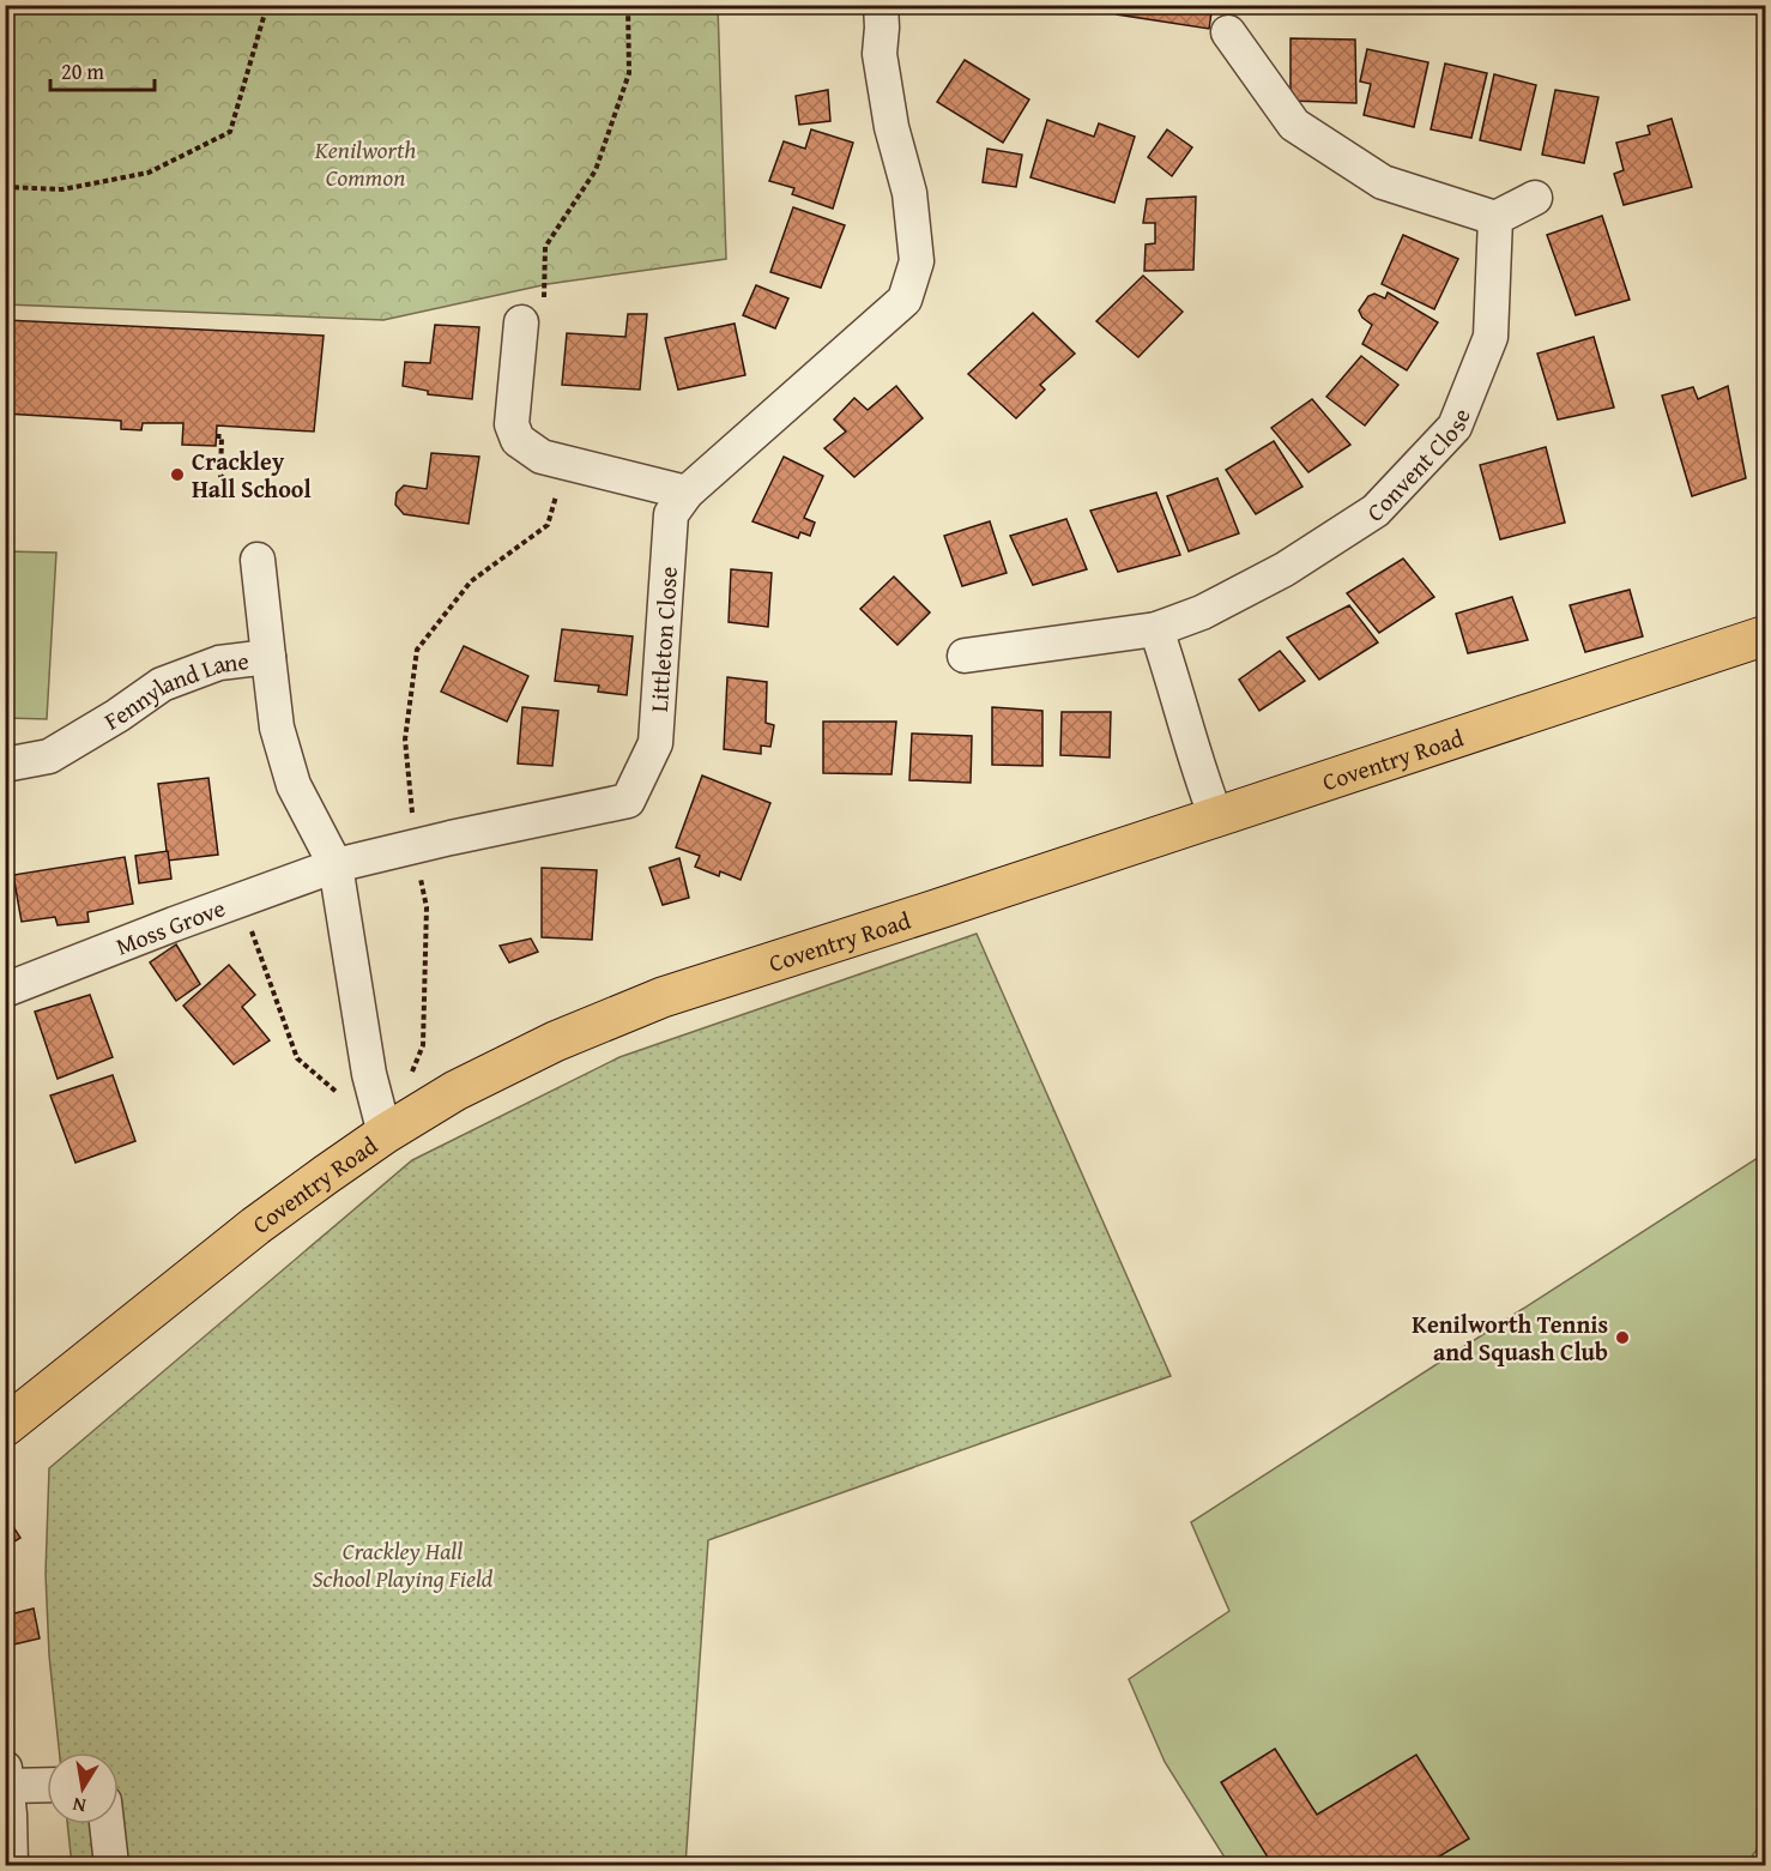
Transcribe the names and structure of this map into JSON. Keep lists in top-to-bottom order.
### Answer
{
  "streets": {
    "main road": ["Coventry Road"],
    "street": [
      "Convent Close",
      "Littleton Close",
      "Fennyland Lane",
      "Moss Grove"
    ]
  },
  "crossings": [
    ["Littleton Close", "Fennyland Lane"],
    ["Littleton Close", "Moss Grove"],
    ["Fennyland Lane", "Moss Grove"]
  ],
  "parks": ["Kenilworth Common", "Crackley Hall School Playing Field"],
  "places": ["Crackley Hall School", "Kenilworth Tennis and Squash Club"],
  "scale_bar": "20 m",
  "north": "bottom"
}
